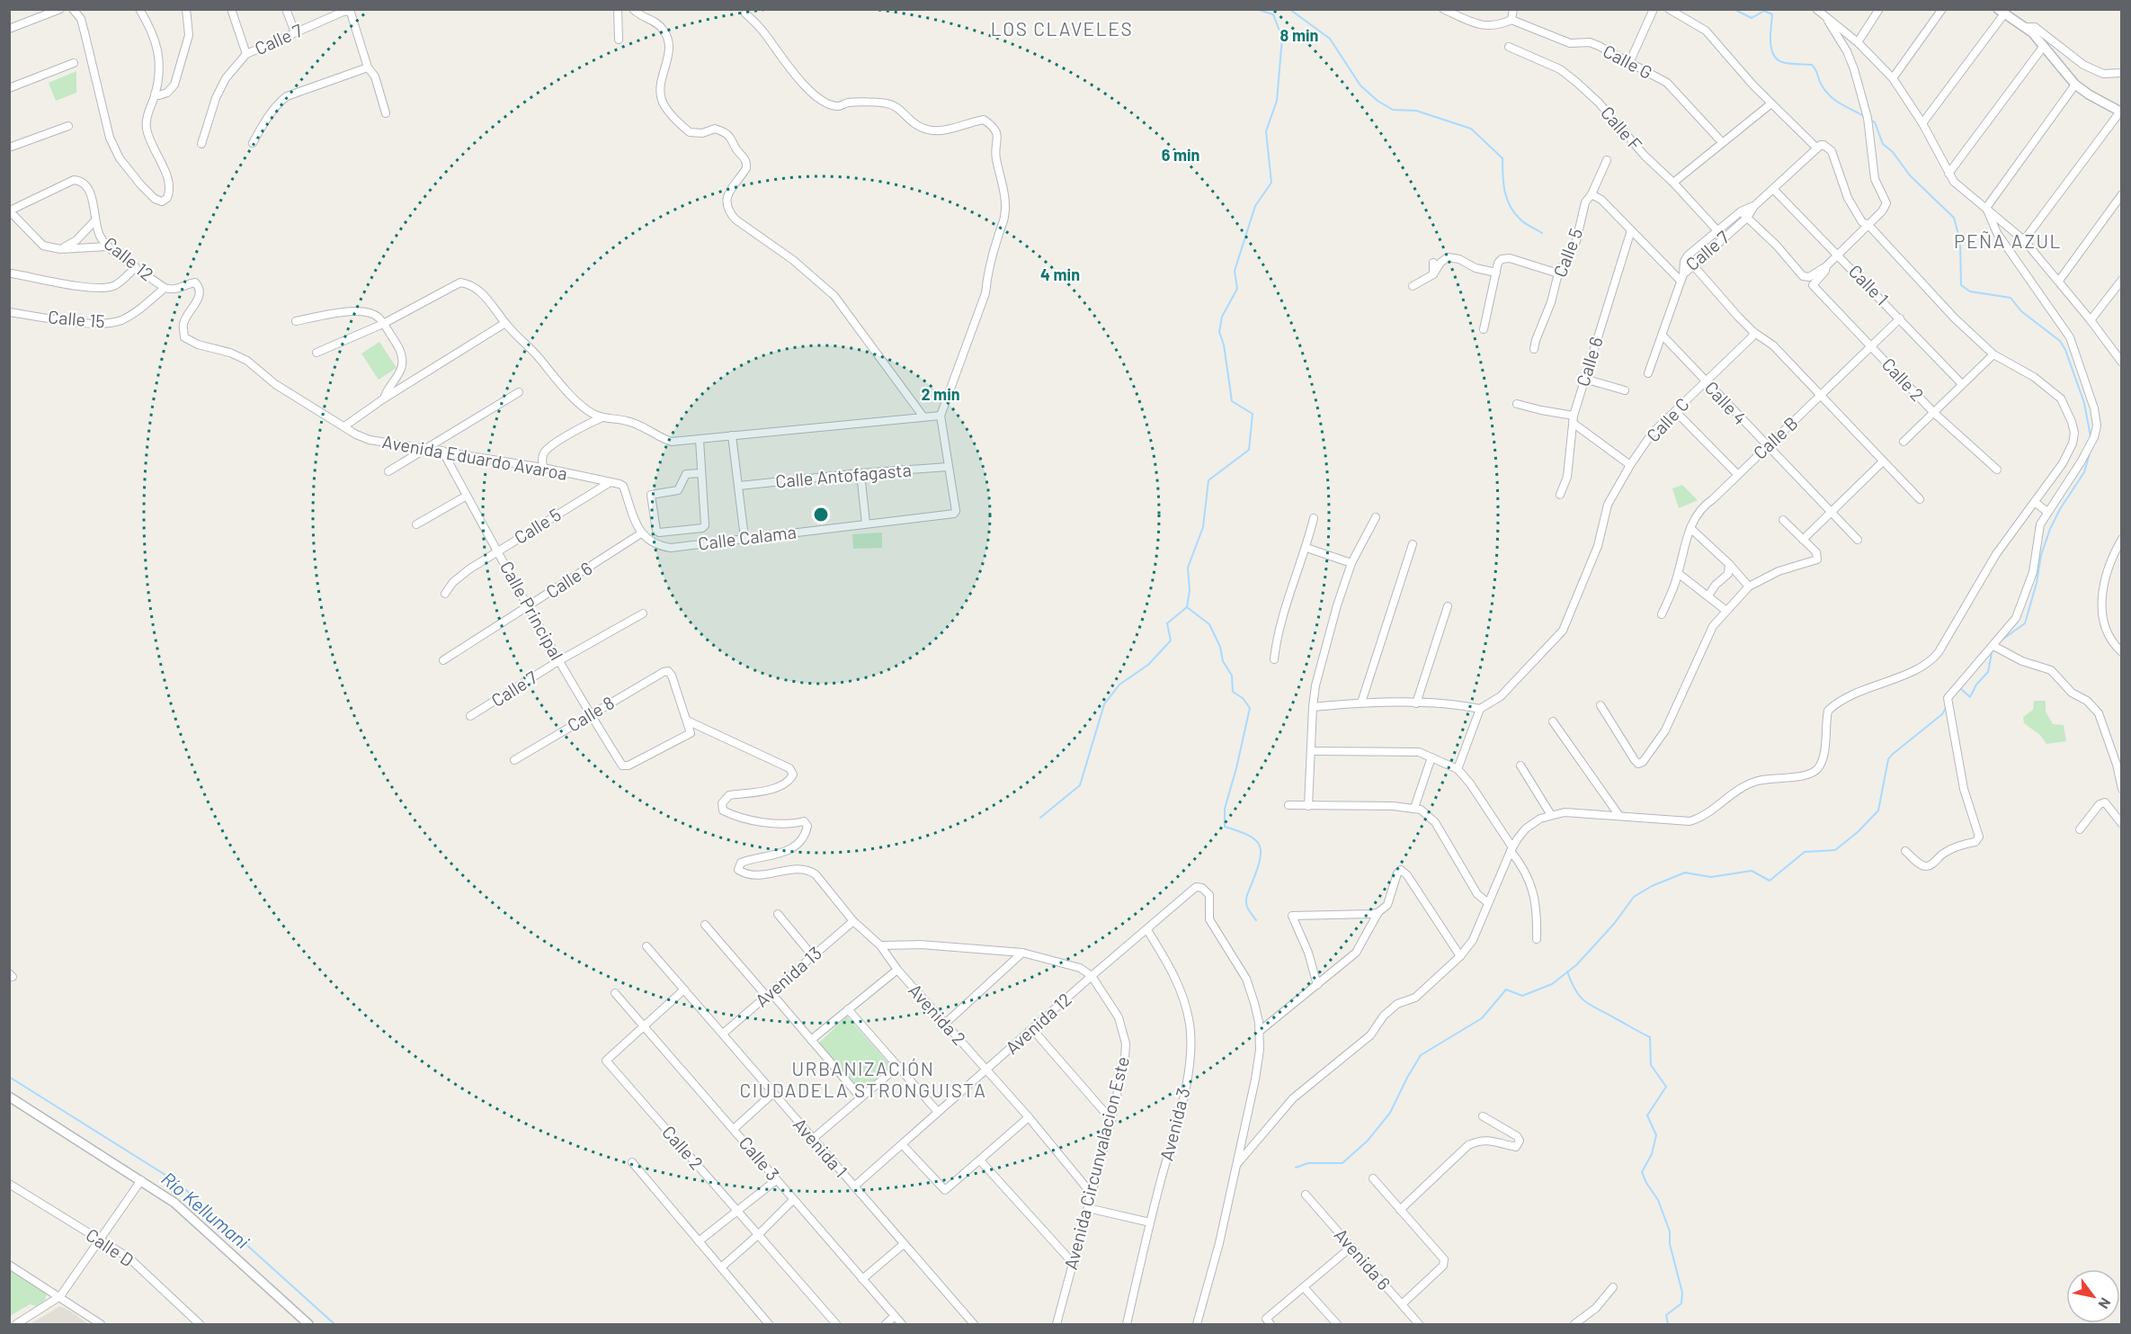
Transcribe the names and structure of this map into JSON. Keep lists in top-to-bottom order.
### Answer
{
  "streets": {
    "street": [
      "Calle 7",
      "Calle G",
      "Calle F",
      "Calle 5",
      "Calle 12",
      "Calle 1",
      "Calle 15",
      "Calle 6",
      "Calle 2",
      "Calle 4",
      "Calle C",
      "Calle B",
      "Avenida Eduardo Avaroa",
      "Calle Antofagasta",
      "Calle Calama",
      "Calle Principal",
      "Calle 8",
      "Avenida 13",
      "Avenida 2",
      "Avenida 12",
      "Avenida 3",
      "Avenida 1",
      "Calle 3",
      "Avenida Circunvalacion Este",
      "Calle D",
      "Avenida 6"
    ]
  },
  "crossings": [
    ["Calle 7", "Calle F"],
    ["Calle 7", "Calle 1"],
    ["Calle 7", "Calle Principal"],
    ["Calle 5", "Avenida Eduardo Avaroa"],
    ["Calle 5", "Calle Principal"],
    ["Calle 12", "Calle 15"],
    ["Calle 12", "Avenida Eduardo Avaroa"],
    ["Calle 1", "Calle B"],
    ["Calle 15", "Avenida Eduardo Avaroa"],
    ["Calle 6", "Calle Calama"],
    ["Calle 6", "Calle Principal"],
    ["Calle 2", "Calle B"],
    ["Calle 2", "Calle 3"],
    ["Calle 4", "Calle C"],
    ["Calle 4", "Calle B"],
    ["Avenida Eduardo Avaroa", "Calle Principal"],
    ["Calle Antofagasta", "Calle Calama"],
    ["Calle Principal", "Calle 8"],
    ["Calle Principal", "Avenida 2"],
    ["Calle 8", "Avenida 2"],
    ["Avenida 13", "Avenida 2"],
    ["Avenida 13", "Avenida 1"],
    ["Avenida 2", "Avenida 12"],
    ["Avenida 2", "Avenida Circunvalacion Este"],
    ["Avenida 12", "Avenida 3"],
    ["Avenida 12", "Avenida 1"],
    ["Avenida 12", "Avenida Circunvalacion Este"]
  ],
  "districts": ["LOS CLAVELES", "PEÑA AZUL", "URBANIZACIÓN CIUDADELA STRONGUISTA"],
  "water": ["Río Kellumani"],
  "north": "bottom right",
  "rings": [
    "8 min",
    "6 min",
    "4 min",
    "2 min"
  ]
}
